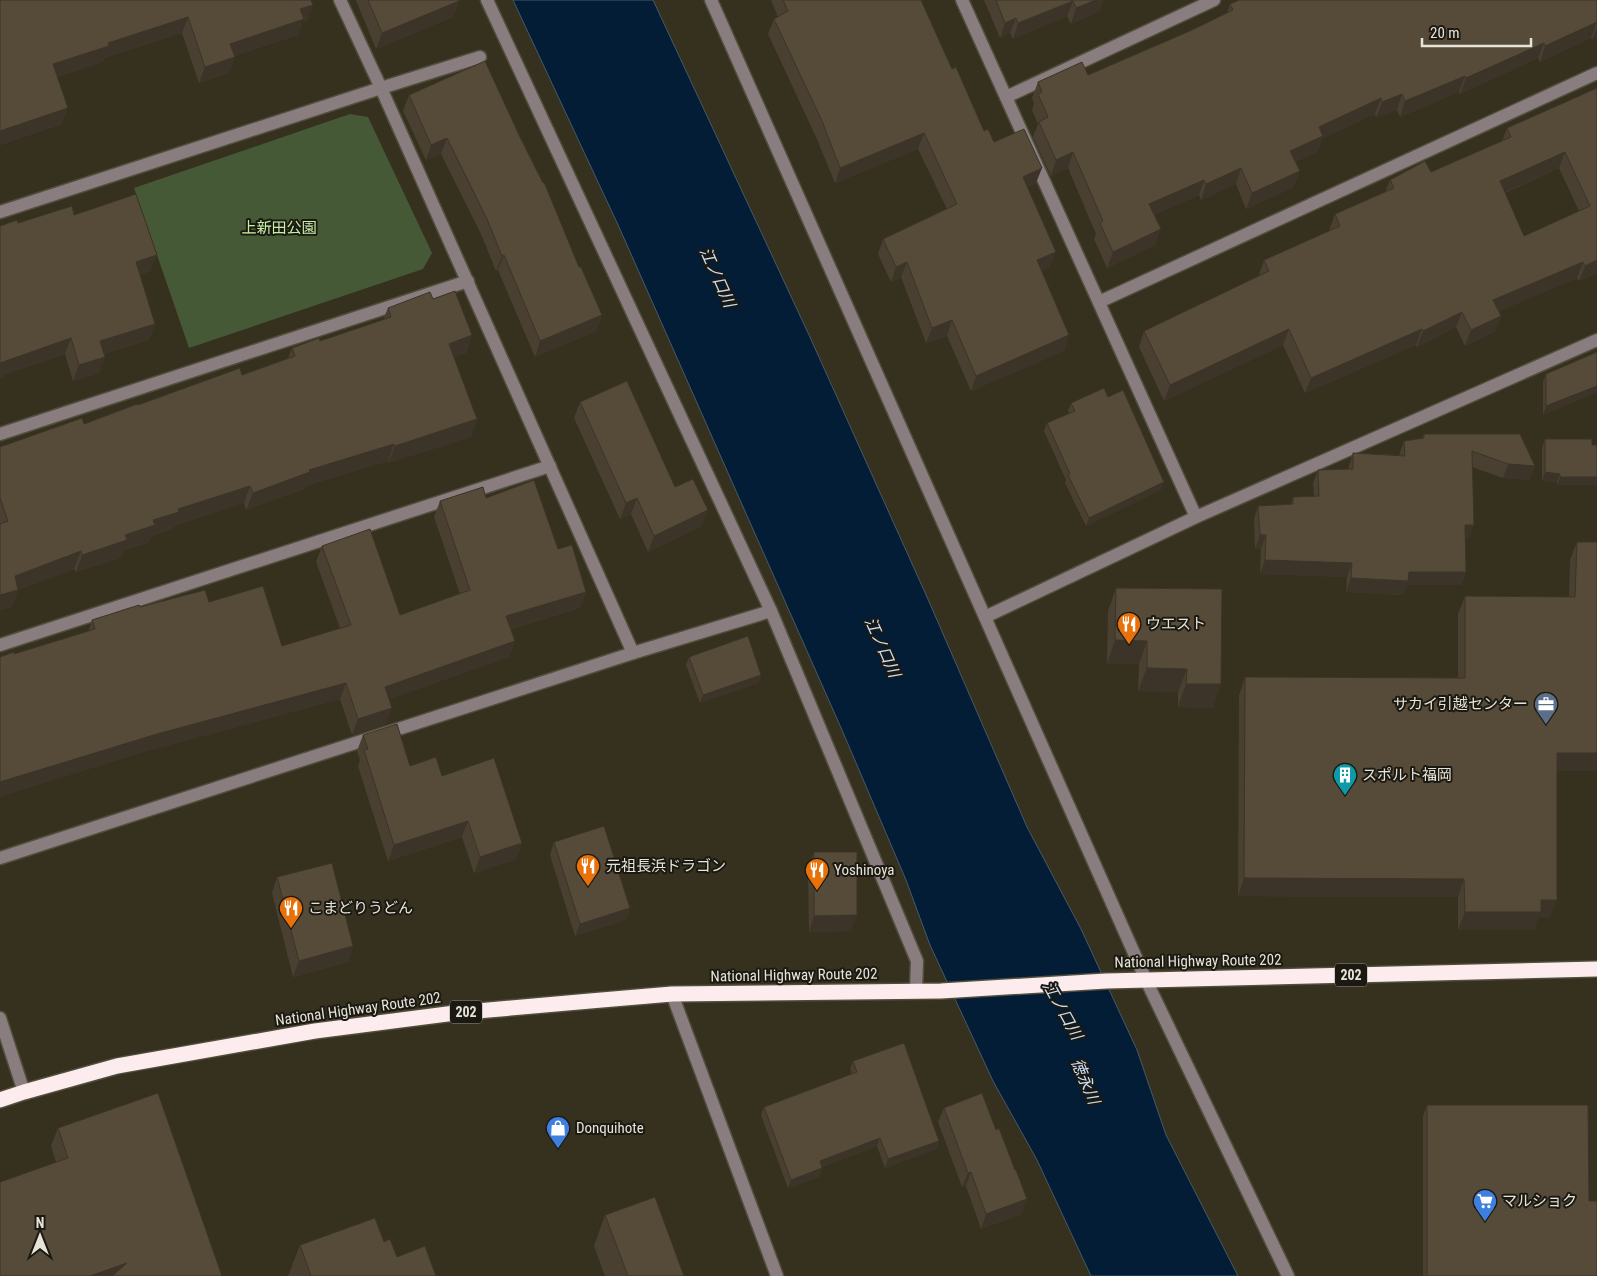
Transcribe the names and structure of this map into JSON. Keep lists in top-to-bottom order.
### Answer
{
  "streets": {
    "highway": ["National Highway Route 202", "202"]
  },
  "water": ["江ノ口川", "徳永川"],
  "parks": ["上新田公園"],
  "places": {
    "restaurant": [
      "ウエスト",
      "元祖長浜ドラゴン",
      "Yoshinoya",
      "こまどりうどん"
    ],
    "office": ["サカイ引越センター"],
    "building": ["スポルト福岡"],
    "shop": ["Donquihote"],
    "supermarket": ["マルショク"]
  },
  "scale_bar": "20 m",
  "north": "top"
}
